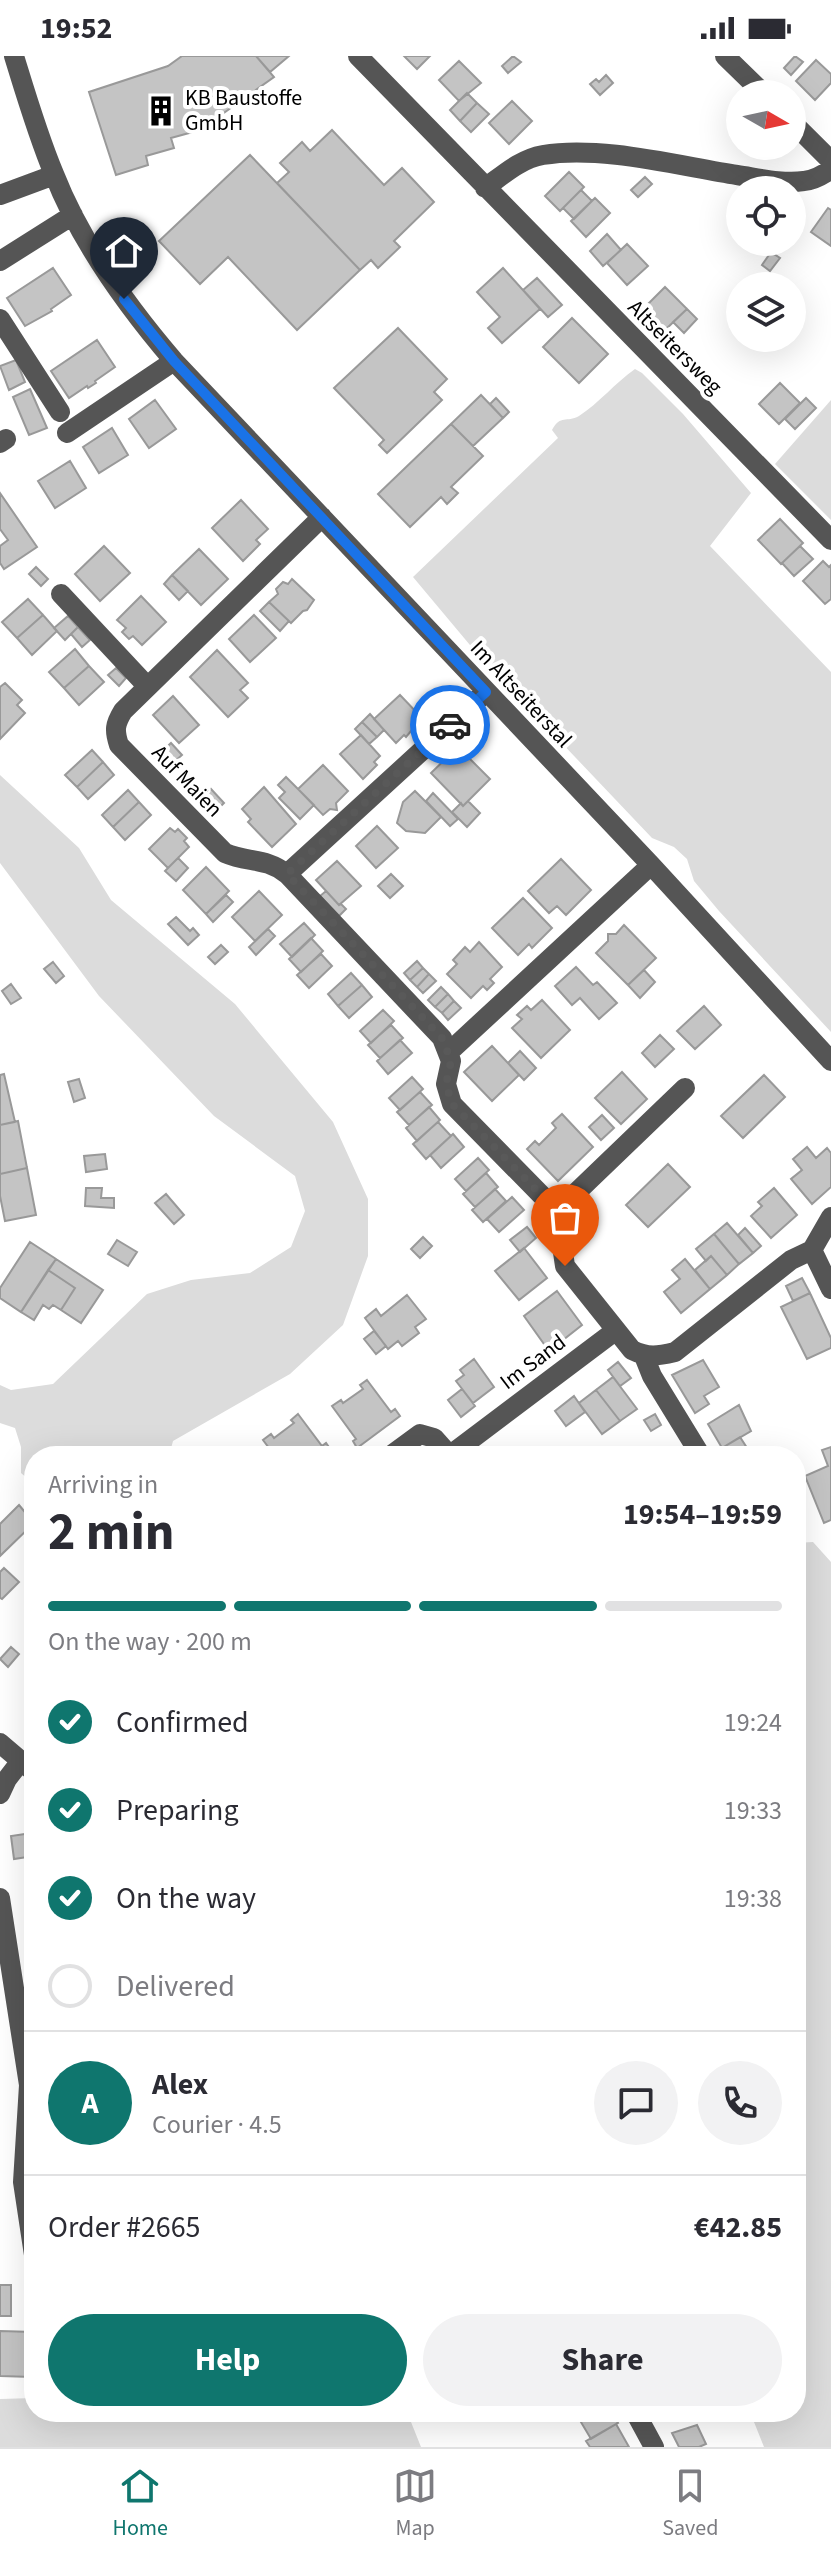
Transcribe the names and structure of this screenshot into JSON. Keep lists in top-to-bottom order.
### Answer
{
  "streets": {
    "street": [
      "Altseitersweg",
      "Im Altseiterstal",
      "Auf Maien",
      "Im Sand"
    ]
  },
  "crossings": [
    ["Im Altseiterstal", "Auf Maien"]
  ],
  "places": {
    "building": ["KB Baustoffe GmbH"]
  },
  "north": "right",
  "page": {
    "status": "19:52",
    "heading": ["2 min", "Arriving in", "19:54–19:59"],
    "panel": [
      "Alex",
      "Courier · 4.5",
      "Order #2665",
      "€42.85"
    ],
    "bar": "On the way · 200 m",
    "list": [
      ["Confirmed", "19:24"],
      ["Preparing", "19:33"],
      ["On the way", "19:38"],
      "Delivered"
    ],
    "round": "A",
    "buttons": ["Help", "Share"],
    "tabs": ["Home", "Map", "Saved"]
  }
}
